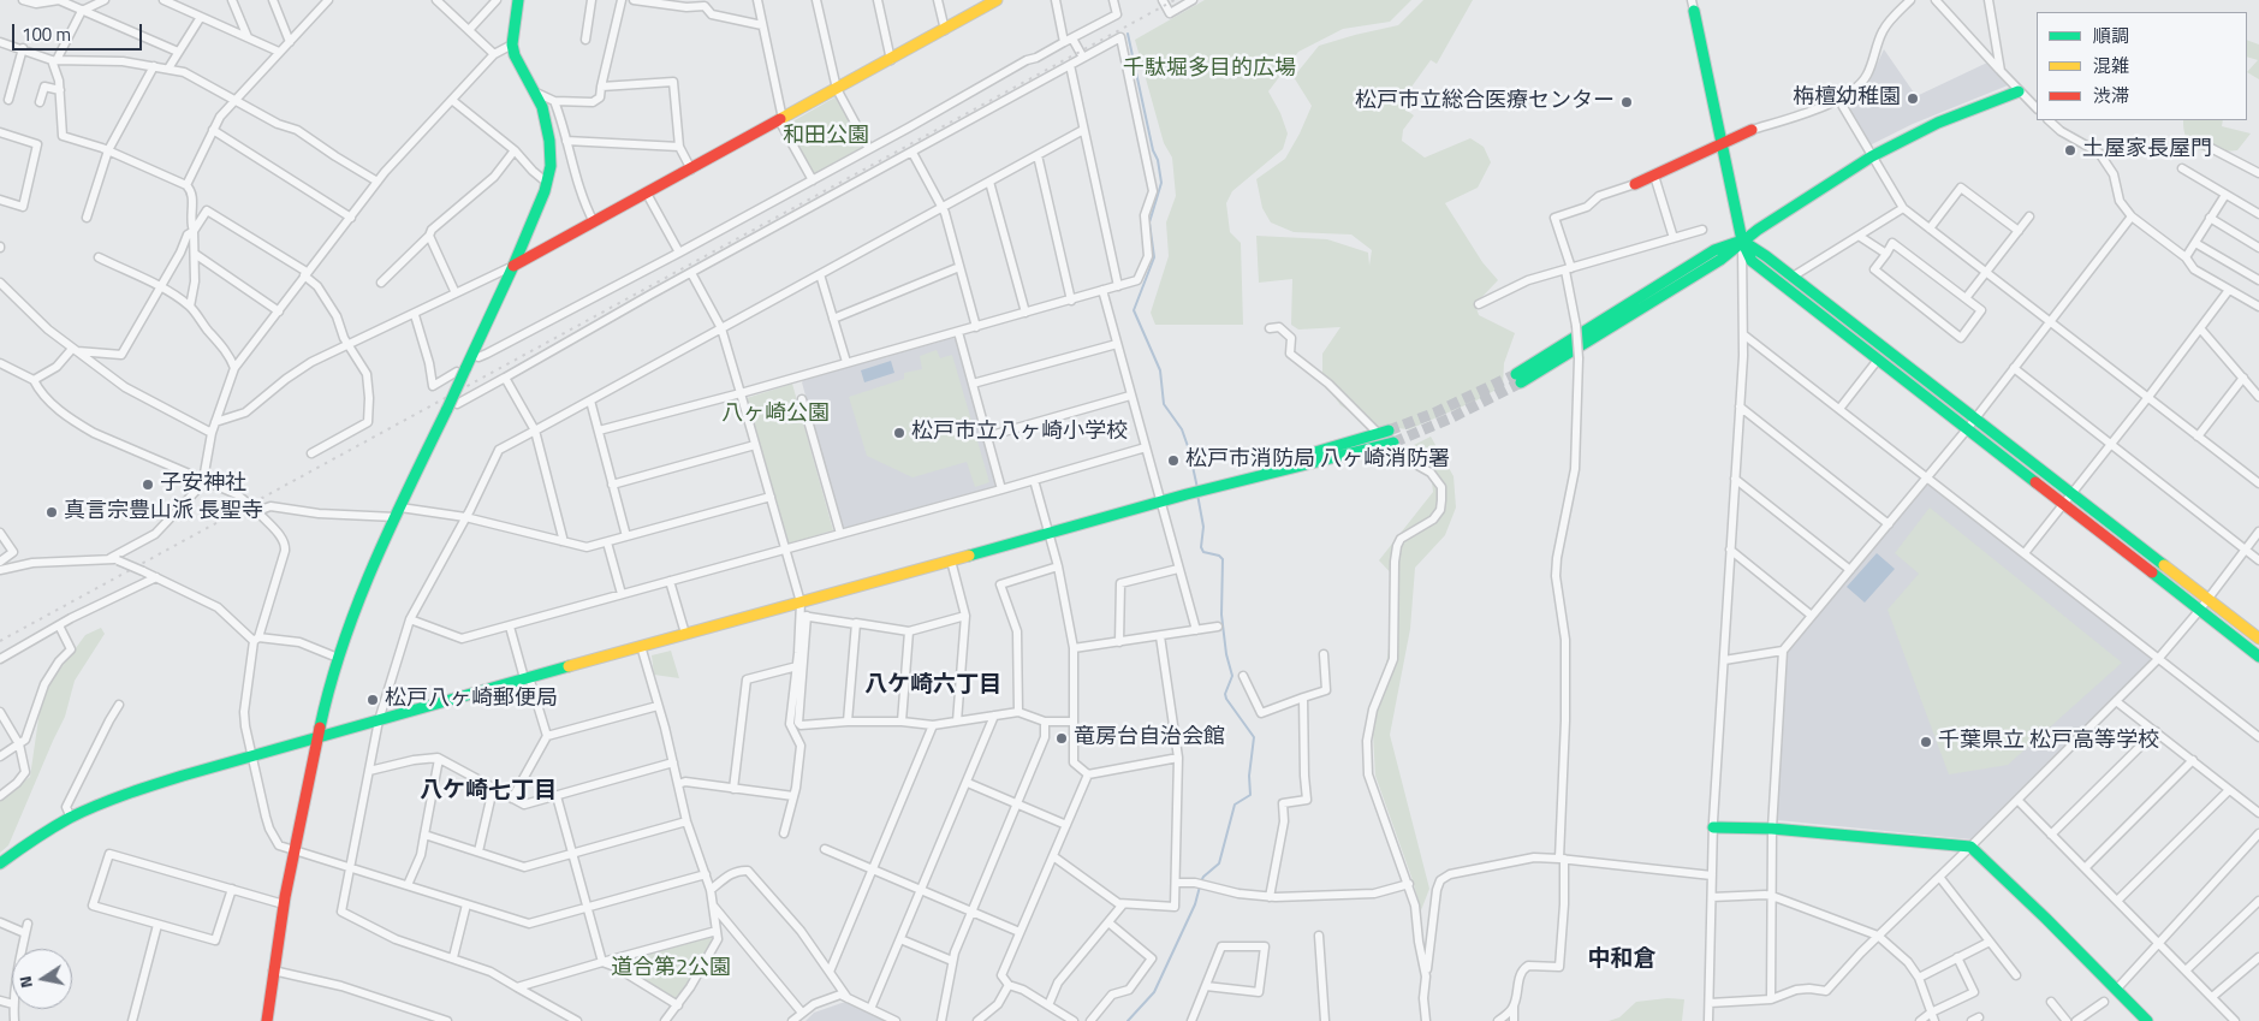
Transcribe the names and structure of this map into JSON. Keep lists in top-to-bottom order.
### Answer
{
  "districts": ["八ケ崎六丁目", "八ケ崎七丁目", "中和倉"],
  "parks": [
    "千駄堀多目的広場",
    "和田公園",
    "八ヶ崎公園",
    "道合第2公園"
  ],
  "places": [
    "栴檀幼稚園",
    "松戸市立総合医療センター",
    "土屋家長屋門",
    "松戸市立八ヶ崎小学校",
    "松戸市消防局 八ヶ崎消防署",
    "子安神社",
    "真言宗豊山派 長聖寺",
    "松戸八ヶ崎郵便局",
    "竜房台自治会館",
    "千葉県立 松戸高等学校"
  ],
  "legend": ["順調", "混雑", "渋滞"],
  "scale_bar": "100 m",
  "north": "left"
}
